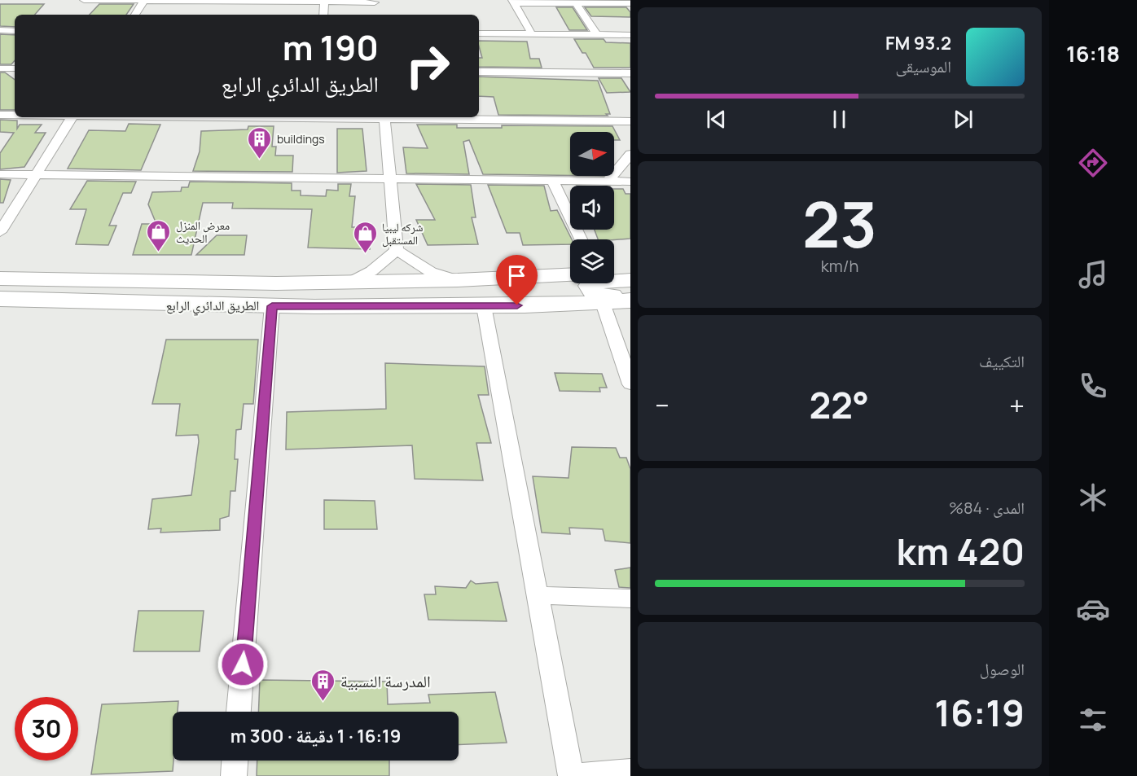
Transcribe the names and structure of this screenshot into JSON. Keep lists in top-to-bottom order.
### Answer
{
  "streets": {
    "main road": ["الطريق الدائري الرابع"]
  },
  "places": {
    "building": ["buildings", "المدرسة النسبية"],
    "shop": ["معرض المنزل الحديث", "شركه ليبيا المستقبل"]
  },
  "north": "right",
  "page": {
    "tabs": "16:18",
    "turn": ["190 m", "الطريق الدائري الرابع"],
    "song": ["93.2 FM", "الموسيقى"],
    "tile": [
      ["23", "km/h"],
      "التكييف",
      ["المدى · 84%", "420 km"],
      ["الوصول", "16:19"]
    ],
    "heat": ["−", "22°", "+"],
    "limit": "30",
    "trip": "16:19 · 1 دقيقة · 300 m"
  }
}
